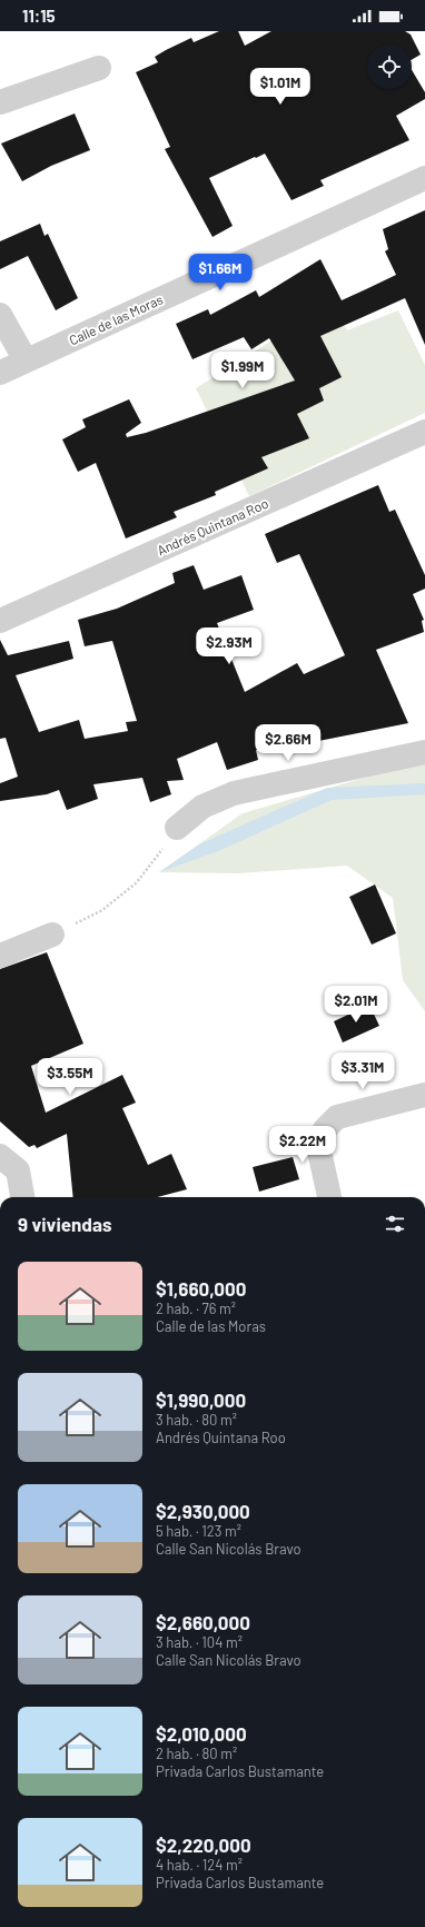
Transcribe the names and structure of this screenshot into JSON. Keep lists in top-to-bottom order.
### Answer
{
  "streets": {
    "street": ["Calle de las Moras", "Andrés Quintana Roo"]
  },
  "page": {
    "status": "11:15",
    "price": [
      "$1.01M",
      "$1.66M",
      "$1.99M",
      "$2.93M",
      "$2.66M",
      "$2.01M",
      "$3.31M",
      "$3.55M",
      "$2.22M"
    ],
    "heading": "9 viviendas",
    "list": [
      {
        "name": "$1,660,000",
        "note": "2 hab. · 76 m² · Calle de las Moras"
      },
      {
        "name": "$1,990,000",
        "note": "3 hab. · 80 m² · Andrés Quintana Roo"
      },
      {
        "name": "$2,930,000",
        "note": "5 hab. · 123 m² · Calle San Nicolás Bravo"
      },
      {
        "name": "$2,660,000",
        "note": "3 hab. · 104 m² · Calle San Nicolás Bravo"
      },
      {
        "name": "$2,010,000",
        "note": "2 hab. · 80 m² · Privada Carlos Bustamante"
      },
      {
        "name": "$2,220,000",
        "note": "4 hab. · 124 m² · Privada Carlos Bustamante"
      }
    ]
  }
}
